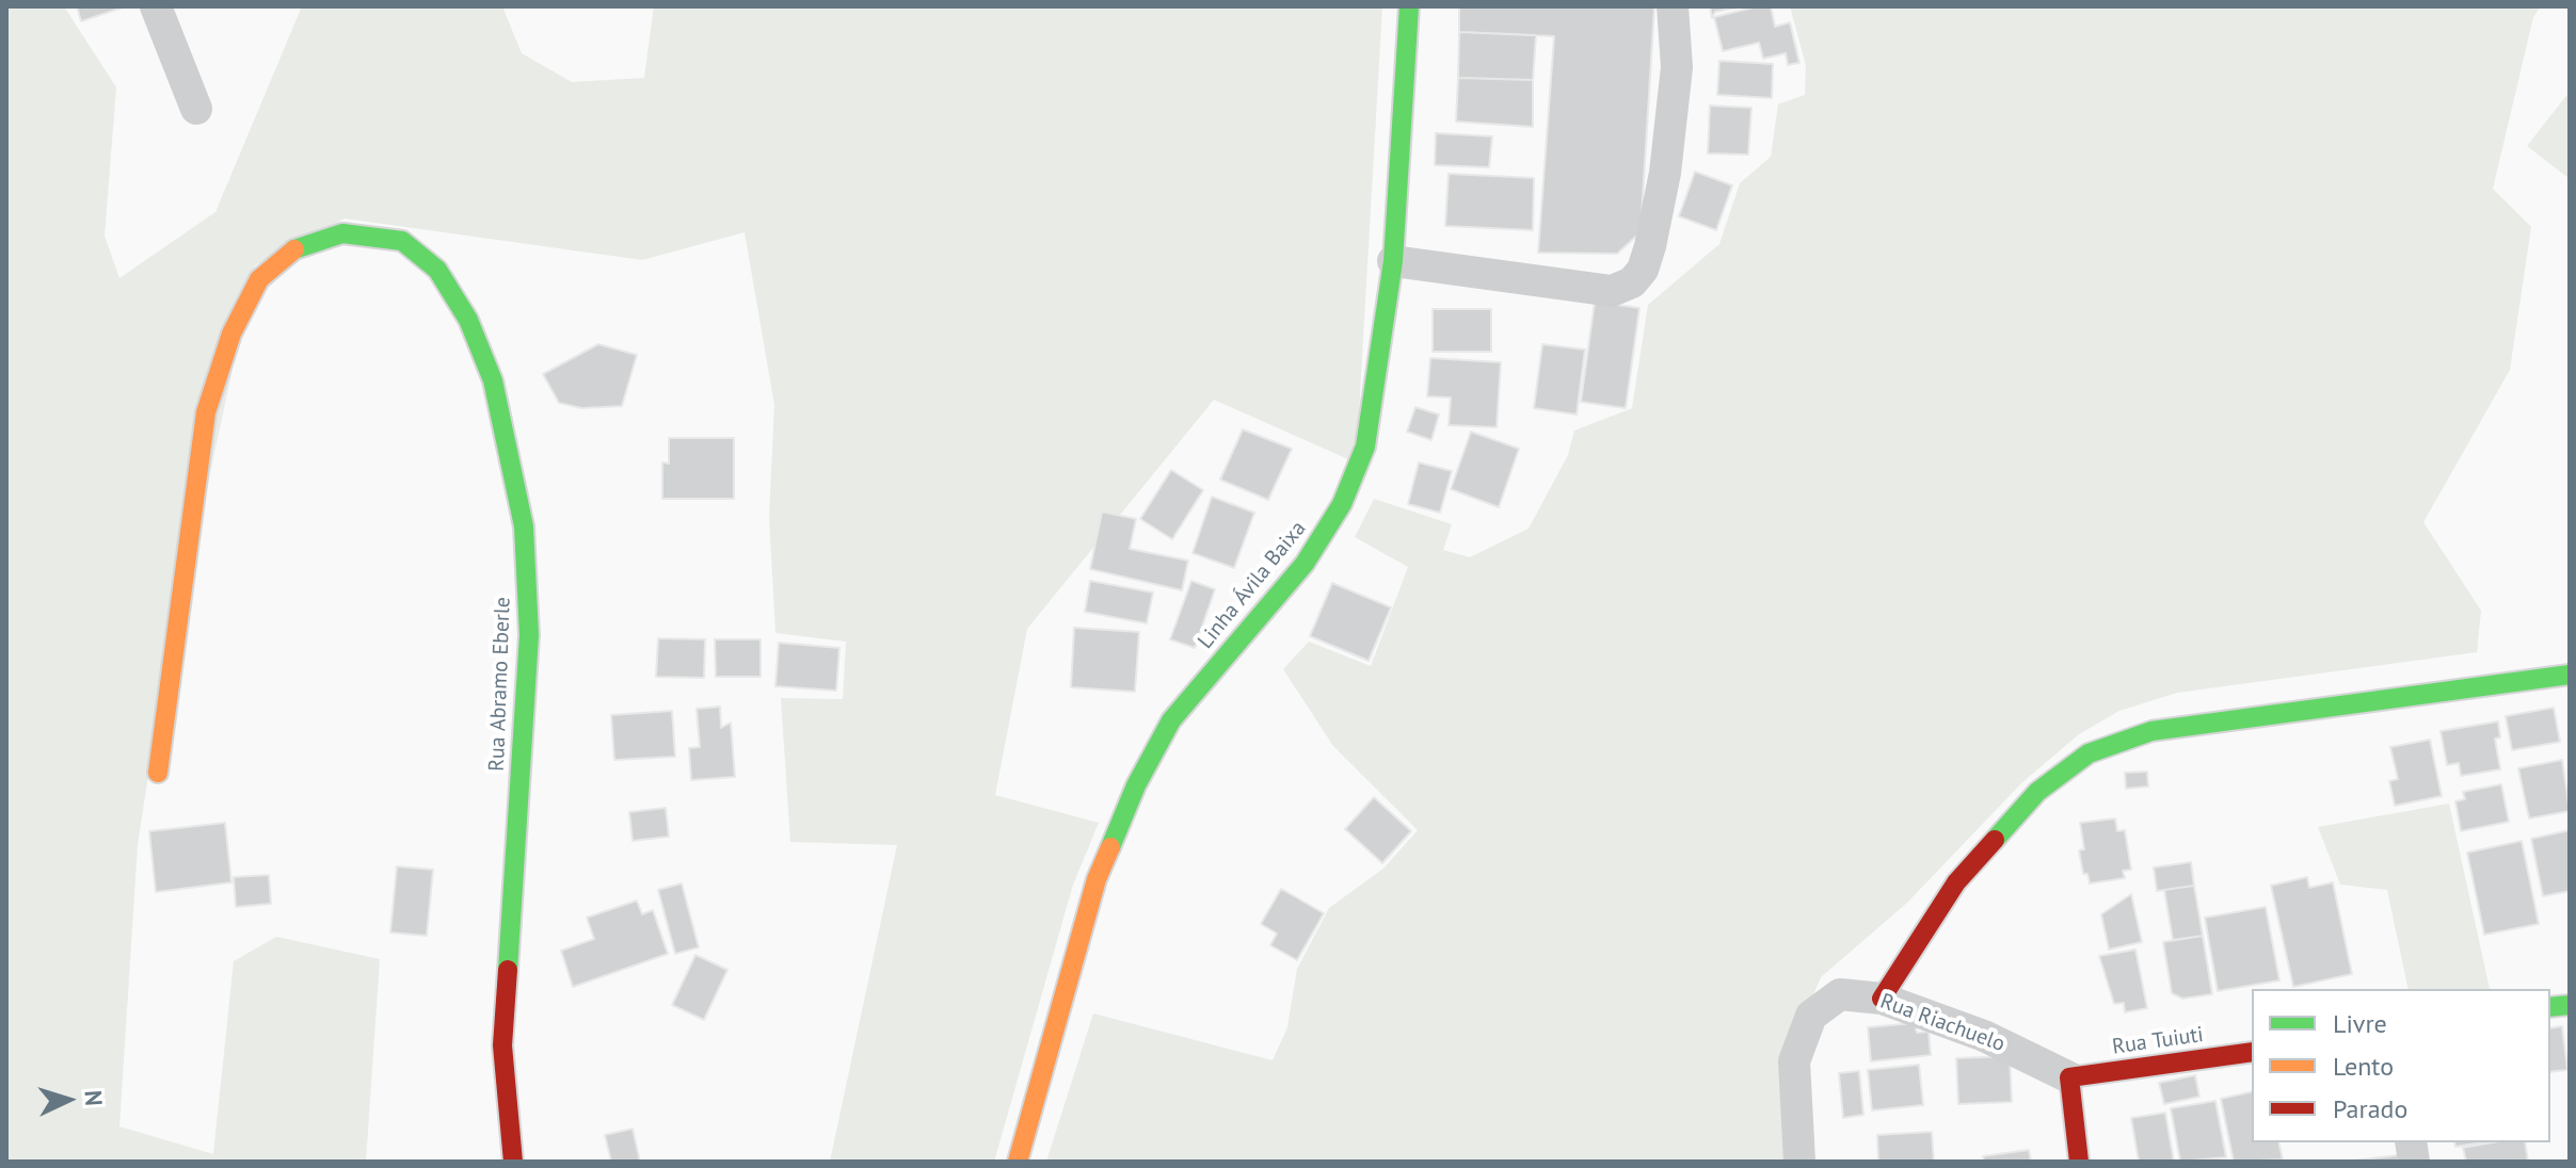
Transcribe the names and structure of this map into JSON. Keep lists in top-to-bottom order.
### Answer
{
  "streets": {
    "street": [
      "Linha Ávila Baixa",
      "Rua Abramo Eberle",
      "Rua Riachuelo",
      "Rua Tuiuti"
    ]
  },
  "crossings": [
    ["Rua Riachuelo", "Rua Tuiuti"]
  ],
  "legend": ["Livre", "Lento", "Parado"],
  "north": "right"
}
